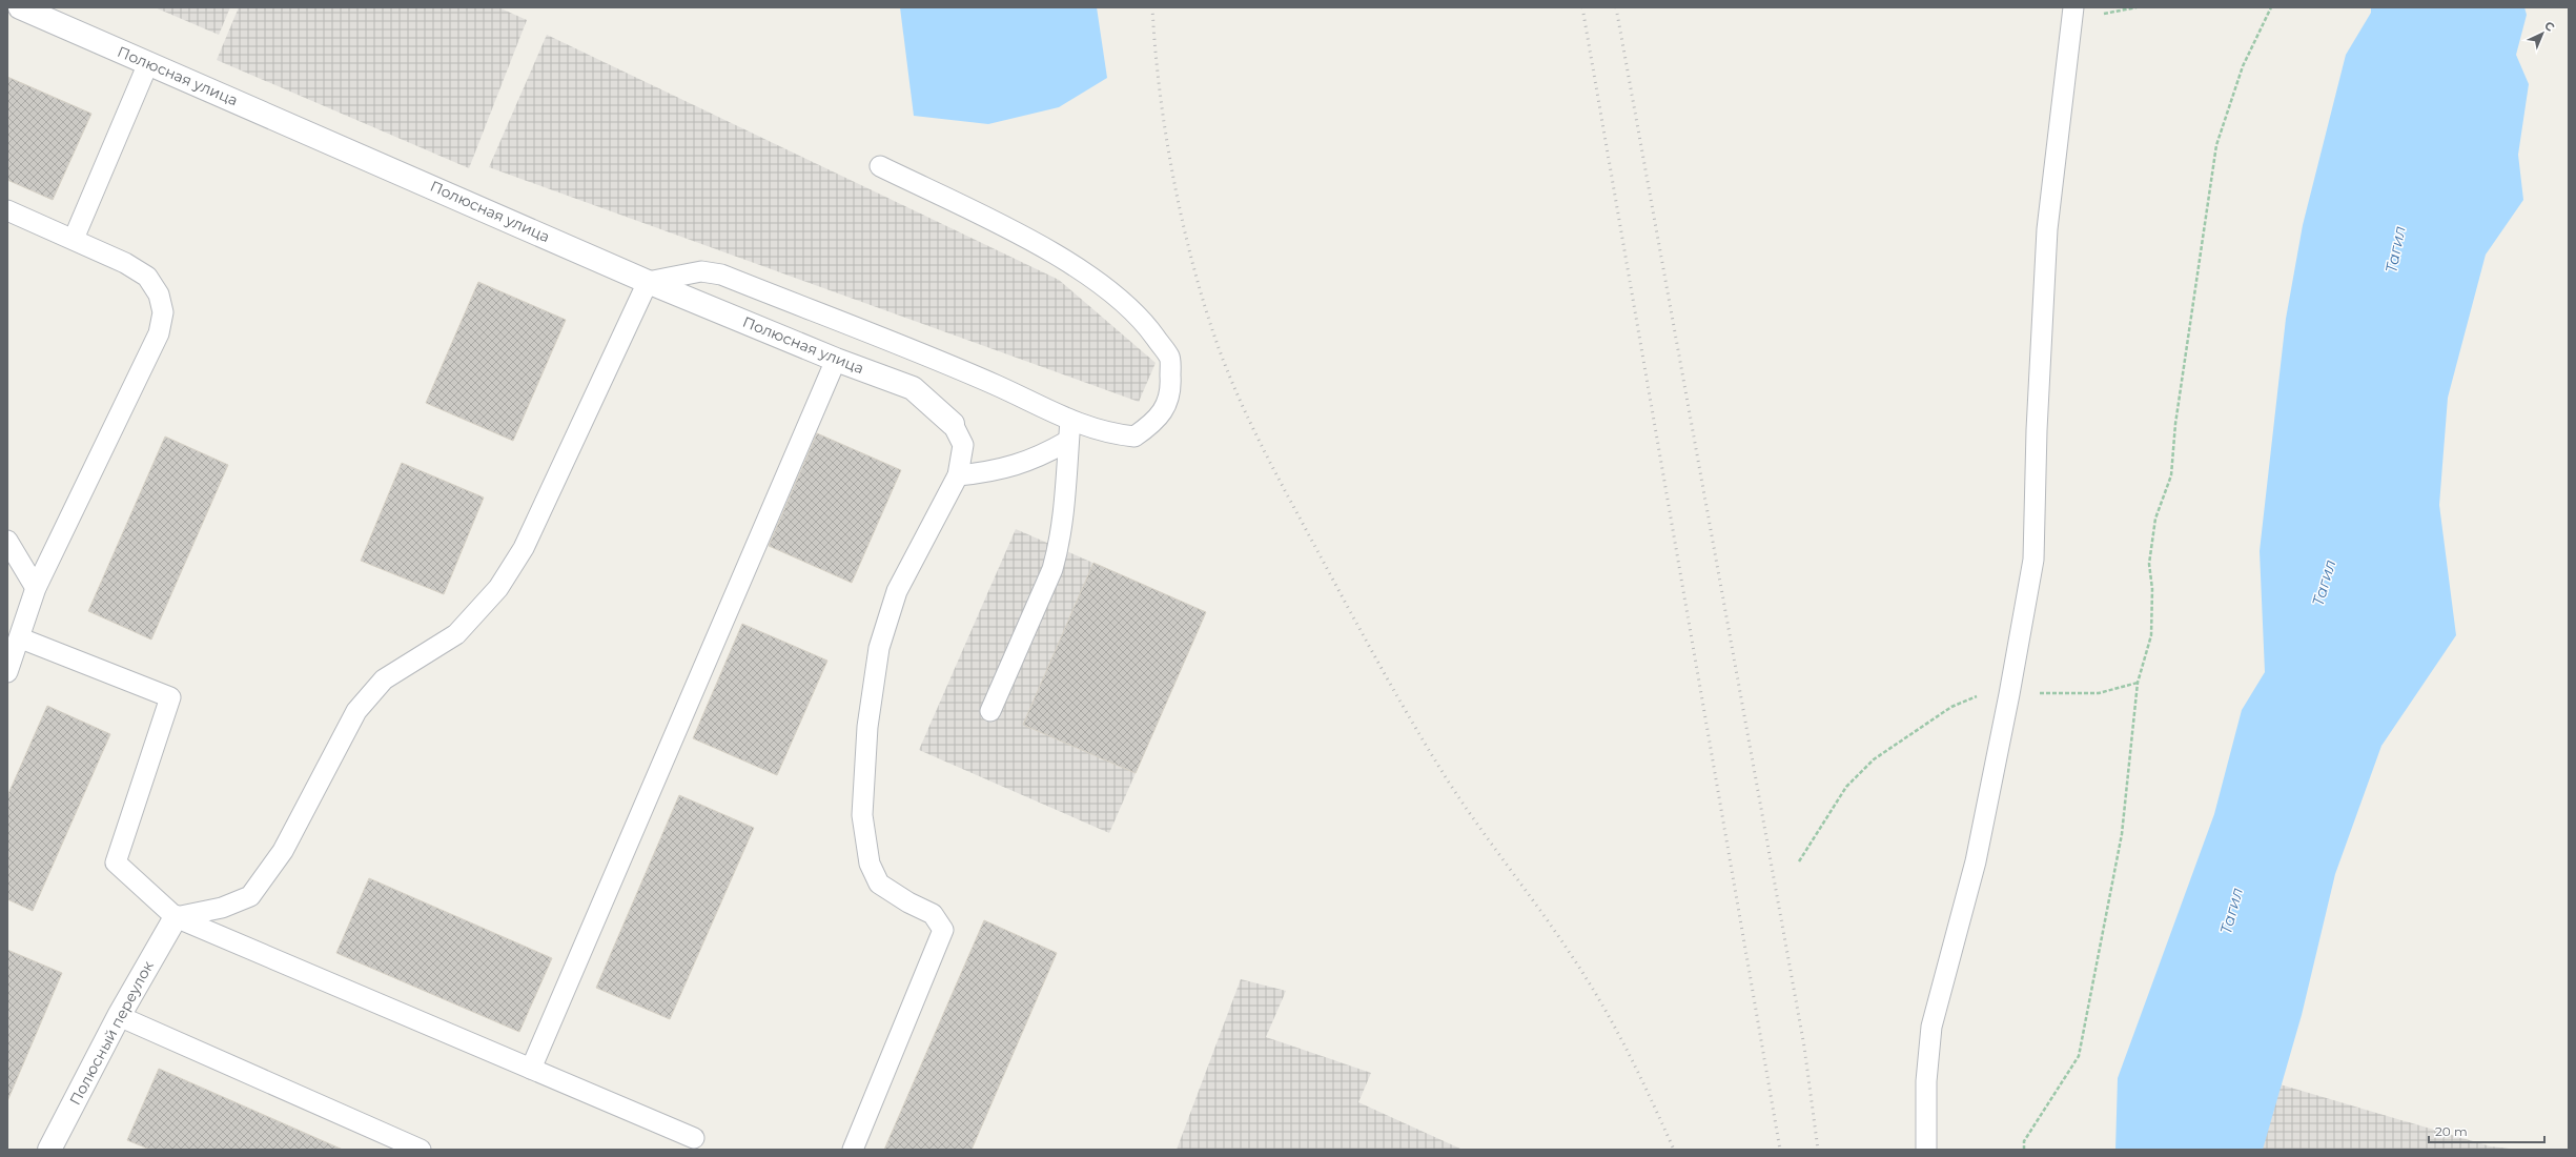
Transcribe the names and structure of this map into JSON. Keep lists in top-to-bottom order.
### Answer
{
  "streets": {
    "street": ["Полюсная улица", "Полюсный переулок"]
  },
  "water": ["Тагил"],
  "scale_bar": "20 m",
  "north": "top right"
}
